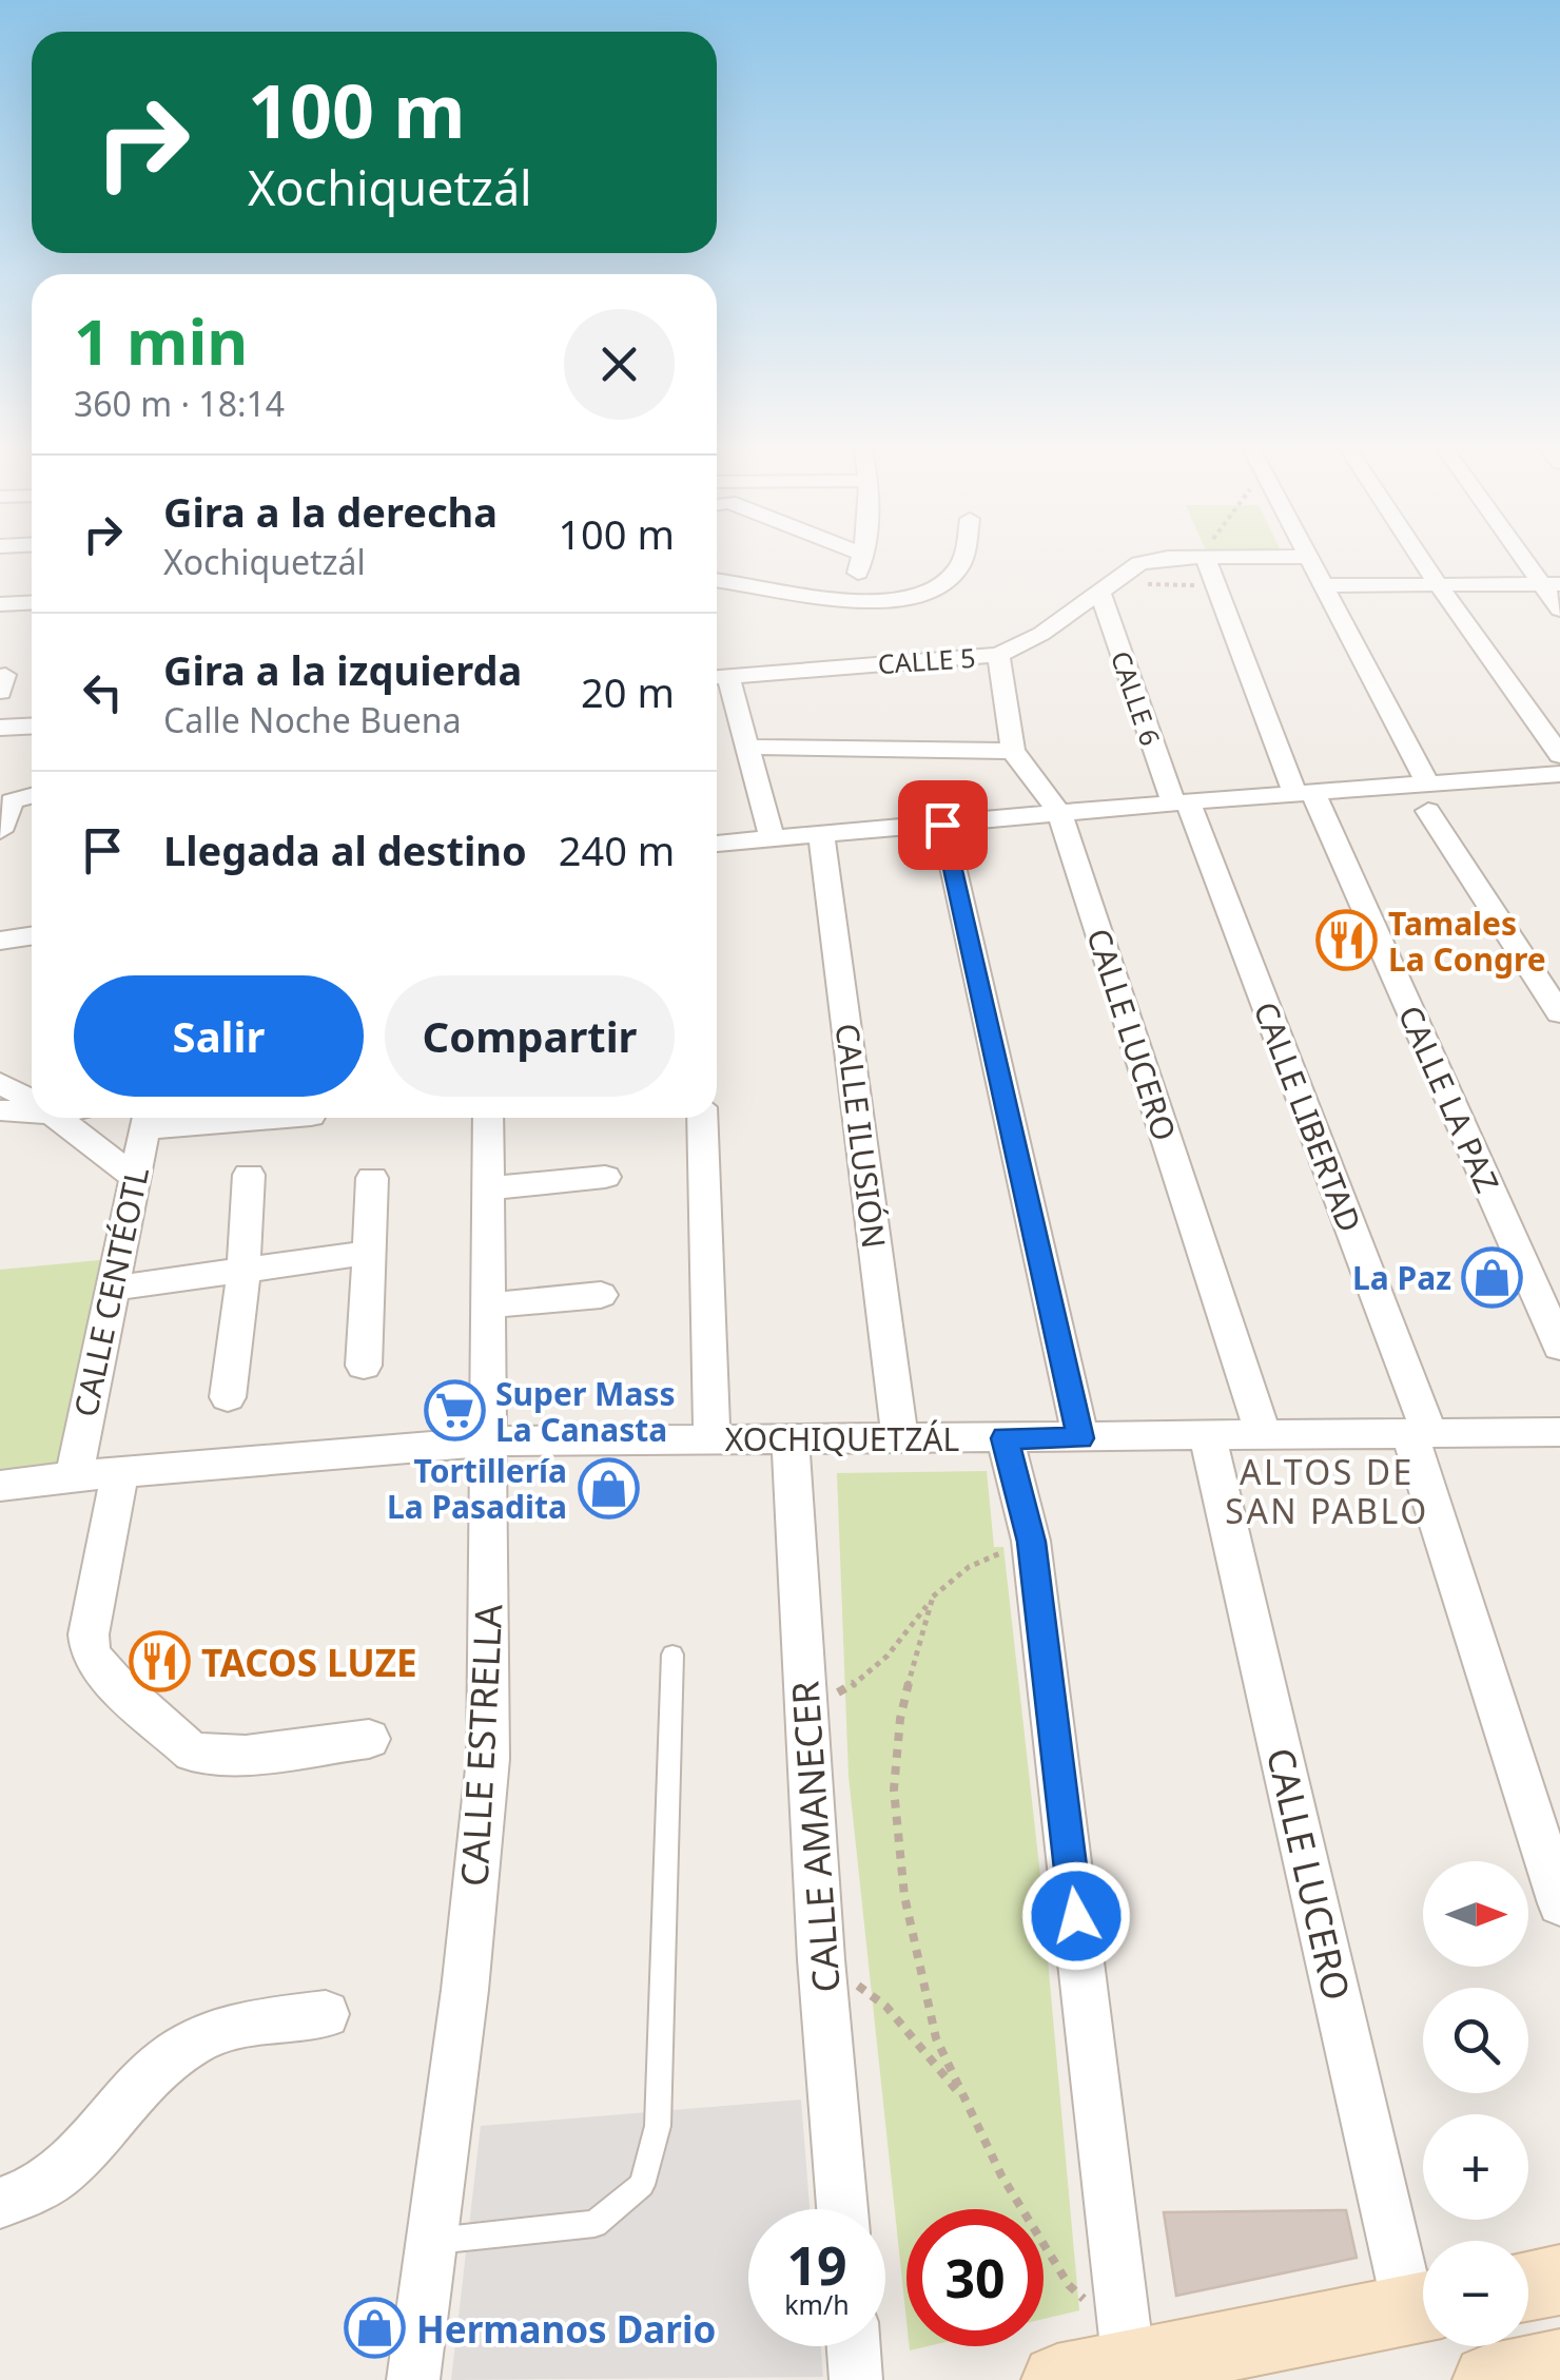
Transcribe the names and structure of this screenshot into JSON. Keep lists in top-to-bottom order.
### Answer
{
  "streets": {
    "street": [
      "CALLE 5",
      "CALLE 6",
      "CALLE LUCERO",
      "CALLE LA PAZ",
      "CALLE LIBERTAD",
      "CALLE ILUSIÓN",
      "CALLE CENTÉOTL",
      "XOCHIQUETZÁL",
      "CALLE ESTRELLA",
      "CALLE AMANECER"
    ]
  },
  "crossings": [
    ["CALLE 5", "CALLE 6"],
    ["CALLE 6", "CALLE LIBERTAD"],
    ["CALLE LUCERO", "XOCHIQUETZÁL"],
    ["CALLE LIBERTAD", "XOCHIQUETZÁL"],
    ["CALLE ILUSIÓN", "XOCHIQUETZÁL"],
    ["CALLE CENTÉOTL", "XOCHIQUETZÁL"],
    ["XOCHIQUETZÁL", "CALLE ESTRELLA"],
    ["XOCHIQUETZÁL", "CALLE AMANECER"]
  ],
  "districts": ["ALTOS DE SAN PABLO"],
  "places": {
    "restaurant": ["Tamales La Congre", "TACOS LUZE"],
    "shop": ["La Paz", "Tortillería La Pasadita", "Hermanos Dario"],
    "supermarket": ["Super Mass La Canasta"]
  },
  "north": "right",
  "page": {
    "turn": ["100 m", "Xochiquetzál"],
    "heading": ["1 min", "360 m · 18:14"],
    "list": [
      {
        "name": "Gira a la derecha",
        "note": "Xochiquetzál",
        "value": "100 m"
      },
      {
        "name": "Gira a la izquierda",
        "note": "Calle Noche Buena",
        "value": "20 m"
      },
      {
        "name": "Llegada al destino",
        "value": "240 m"
      }
    ],
    "buttons": ["Salir", "Compartir"],
    "map_buttons": ["+", "−"],
    "speed": "19 km/h",
    "limit": "30"
  }
}
